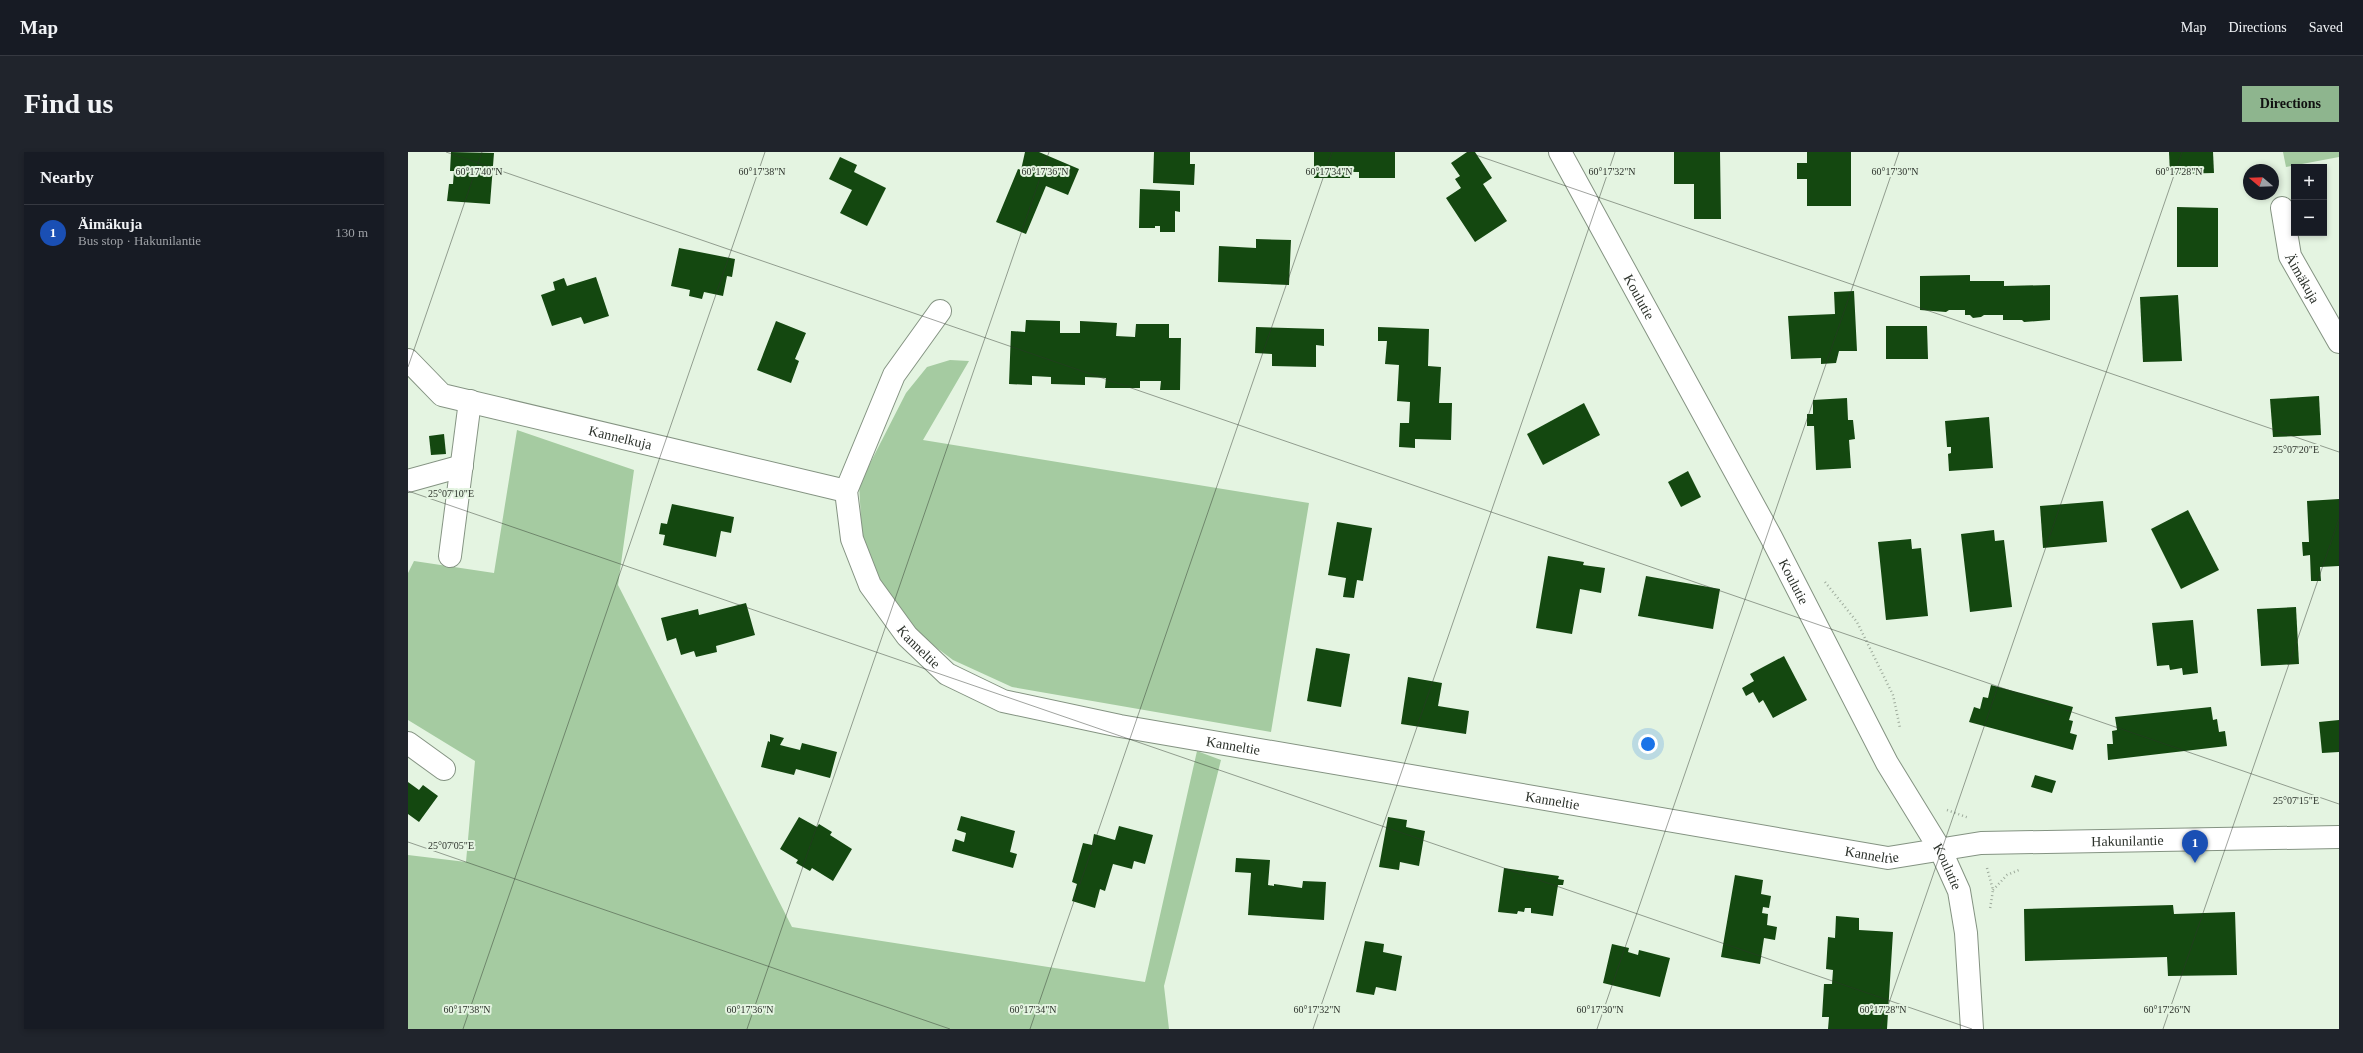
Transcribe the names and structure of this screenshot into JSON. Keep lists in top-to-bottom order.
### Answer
{
  "streets": {
    "street": [
      "Äimäkuja",
      "Koulutie",
      "Kannelkuja",
      "Kanneltie",
      "Hakunilantie"
    ]
  },
  "crossings": [
    ["Koulutie", "Kanneltie"],
    ["Koulutie", "Hakunilantie"],
    ["Kannelkuja", "Kanneltie"],
    ["Kanneltie", "Hakunilantie"]
  ],
  "north": "left",
  "page": {
    "header": "Map",
    "nav": ["Map", "Directions", "Saved"],
    "buttons": "Directions",
    "title": "Find us",
    "heading": "Nearby",
    "map_buttons": ["+", "−"],
    "list": [
      {
        "mark": "1",
        "name": "Äimäkuja",
        "note": "Bus stop · Hakunilantie",
        "value": "130 m"
      }
    ],
    "pins": "1"
  },
  "coordinates": [
    "60°17'40\"N",
    "60°17'38\"N",
    "60°17'36\"N",
    "60°17'34\"N",
    "60°17'32\"N",
    "60°17'30\"N",
    "60°17'28\"N",
    "25°07'20\"E",
    "25°07'10\"E",
    "25°07'15\"E",
    "25°07'05\"E",
    "60°17'26\"N"
  ]
}
